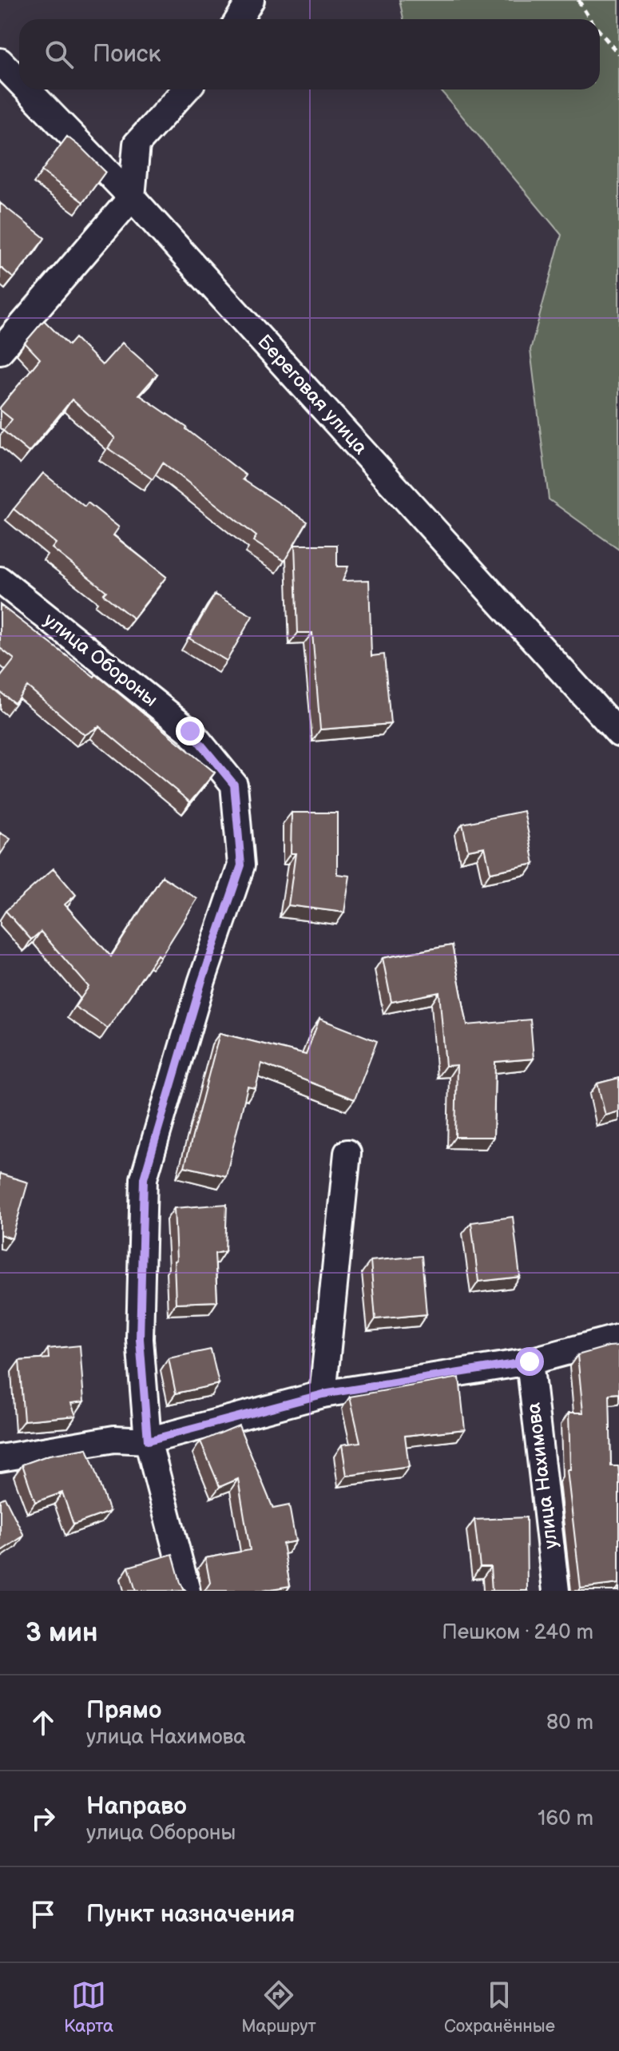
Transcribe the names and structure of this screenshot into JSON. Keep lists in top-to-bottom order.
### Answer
{
  "streets": {
    "street": ["Береговая улица", "улица Обороны", "улица Нахимова"]
  },
  "page": {
    "search": "Поиск",
    "heading": ["3 мин", "Пешком · 240 m"],
    "list": [
      ["Прямо", "улица Нахимова", "80 m"],
      ["Направо", "улица Обороны", "160 m"],
      "Пункт назначения"
    ],
    "nav": ["Карта", "Маршрут", "Сохранённые"]
  }
}
